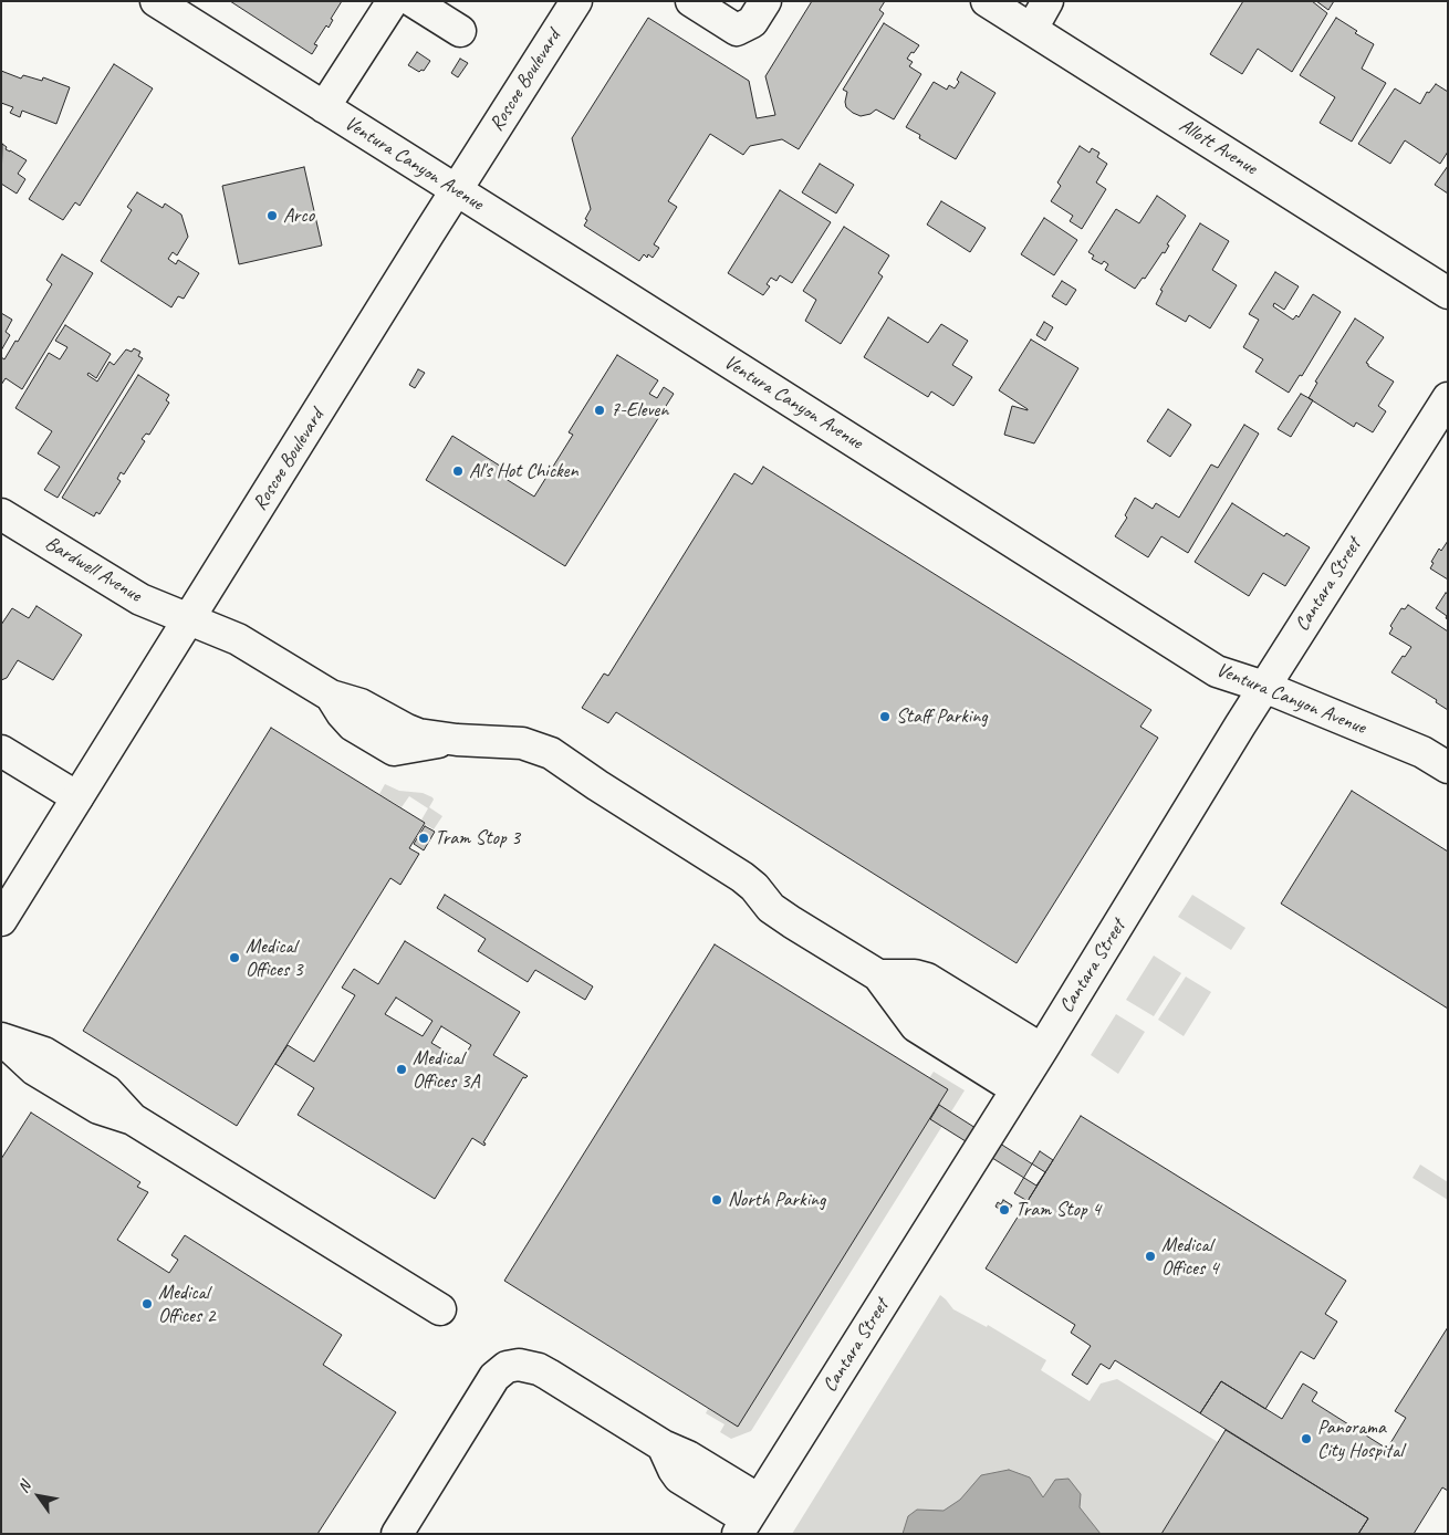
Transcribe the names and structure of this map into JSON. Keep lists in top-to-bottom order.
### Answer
{
  "streets": {
    "street": [
      "Roscoe Boulevard",
      "Allott Avenue",
      "Ventura Canyon Avenue",
      "Bardwell Avenue",
      "Cantara Street"
    ]
  },
  "crossings": [
    ["Roscoe Boulevard", "Ventura Canyon Avenue"],
    ["Roscoe Boulevard", "Bardwell Avenue"],
    ["Ventura Canyon Avenue", "Cantara Street"]
  ],
  "places": [
    "Arco",
    "7-Eleven",
    "Al's Hot Chicken",
    "Staff Parking",
    "Tram Stop 3",
    "Medical Offices 3",
    "Medical Offices 3A",
    "North Parking",
    "Tram Stop 4",
    "Medical Offices 4",
    "Medical Offices 2",
    "Panorama City Hospital"
  ],
  "north": "top left"
}
